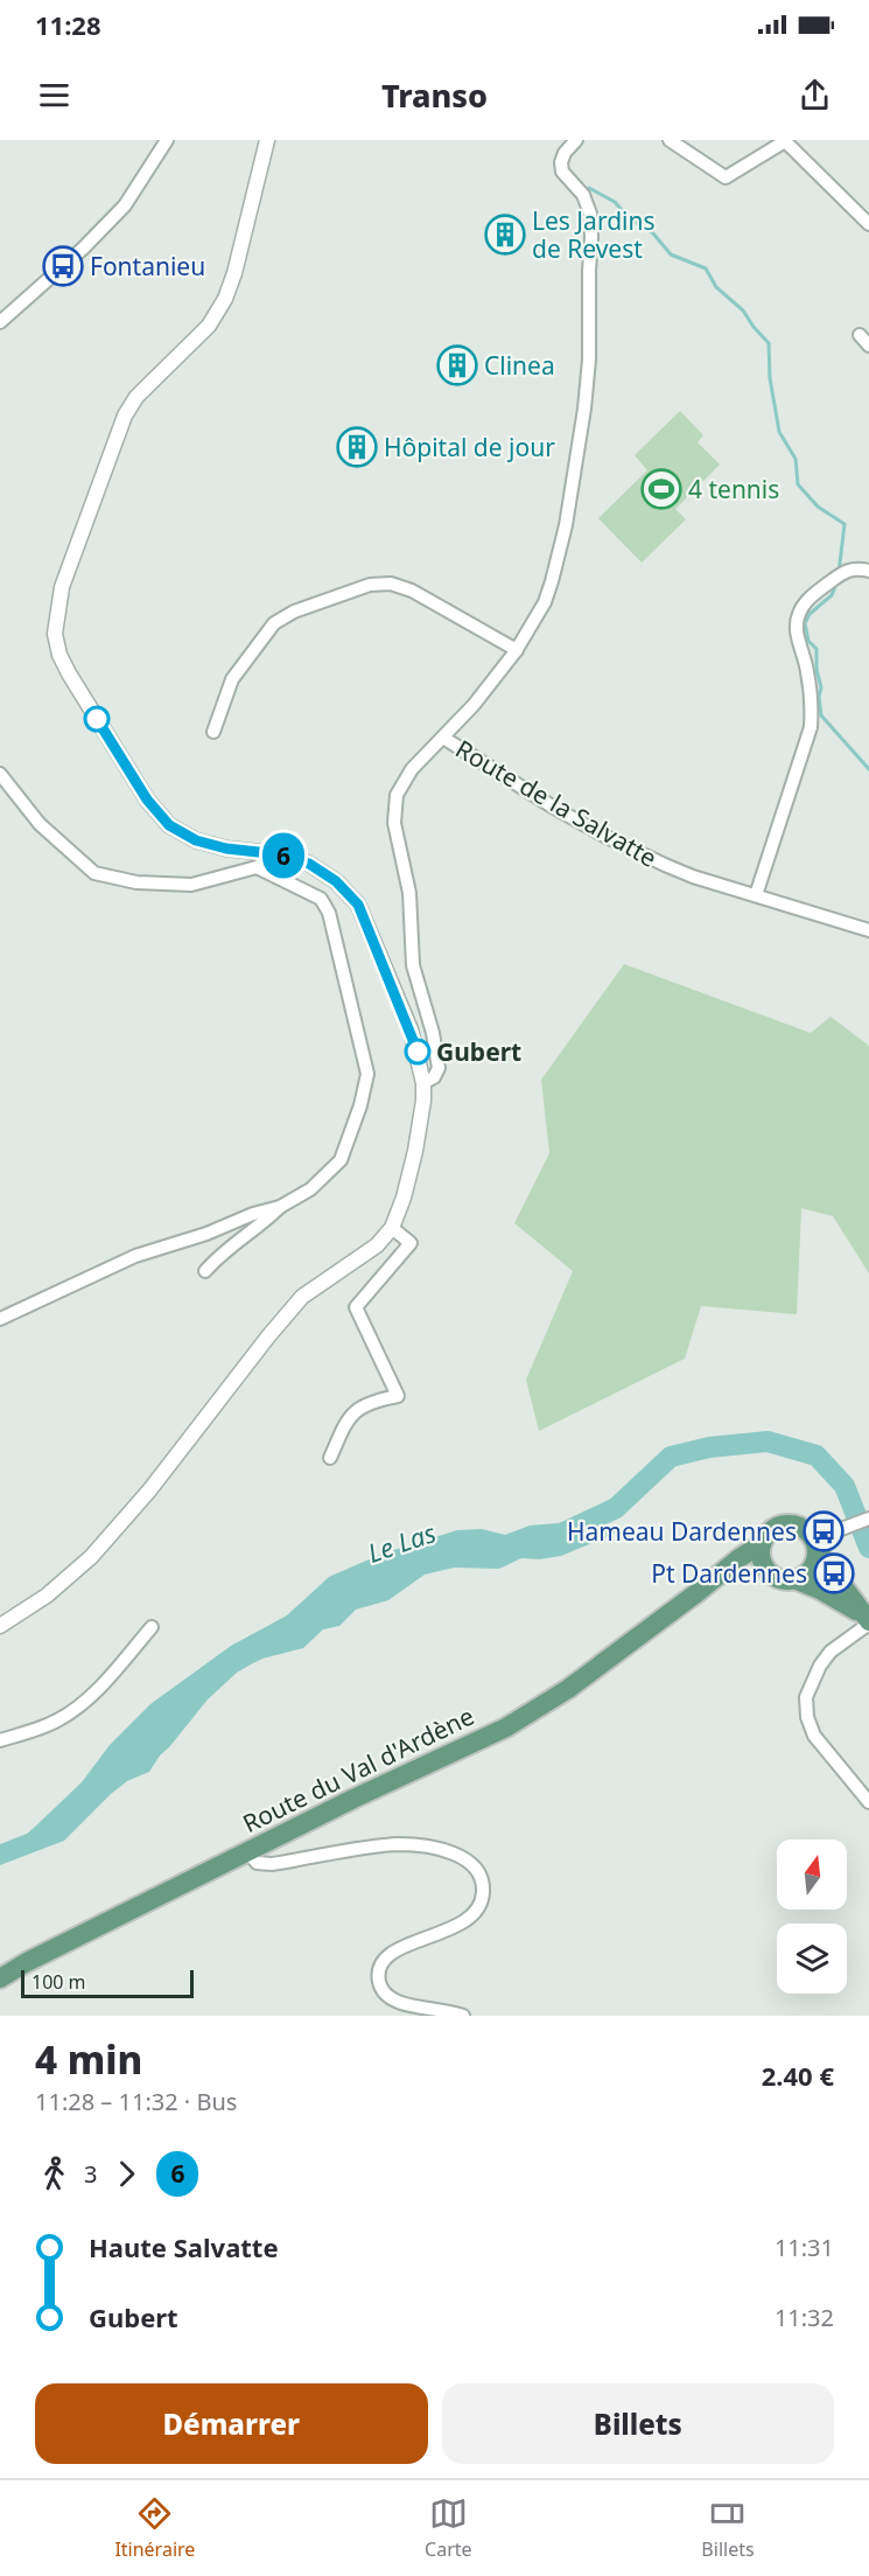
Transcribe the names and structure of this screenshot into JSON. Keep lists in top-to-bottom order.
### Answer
{
  "streets": {
    "main road": ["Route du Val d'Ardène"],
    "street": ["Route de la Salvatte"]
  },
  "water": ["Le Las"],
  "places": {
    "building": ["Les Jardins de Revest", "Clinea", "Hôpital de jour"],
    "bus stop": ["Fontanieu", "Hameau Dardennes", "Pt Dardennes"],
    "sports": ["4 tennis"],
    "other": ["Gubert"]
  },
  "lines": ["bus line 6"],
  "scale_bar": "100 m",
  "north": "top",
  "page": {
    "status": "11:28",
    "header": "Transo",
    "on_map": "6",
    "scale": "100 m",
    "heading": ["4 min", "11:28 – 11:32 · Bus", "2.40 €"],
    "legs": ["3", "6"],
    "list": [
      {
        "name": "Haute Salvatte",
        "value": "11:31"
      },
      {
        "name": "Gubert",
        "value": "11:32"
      }
    ],
    "buttons": ["Démarrer", "Billets"],
    "tabs": ["Itinéraire", "Carte", "Billets"]
  }
}
